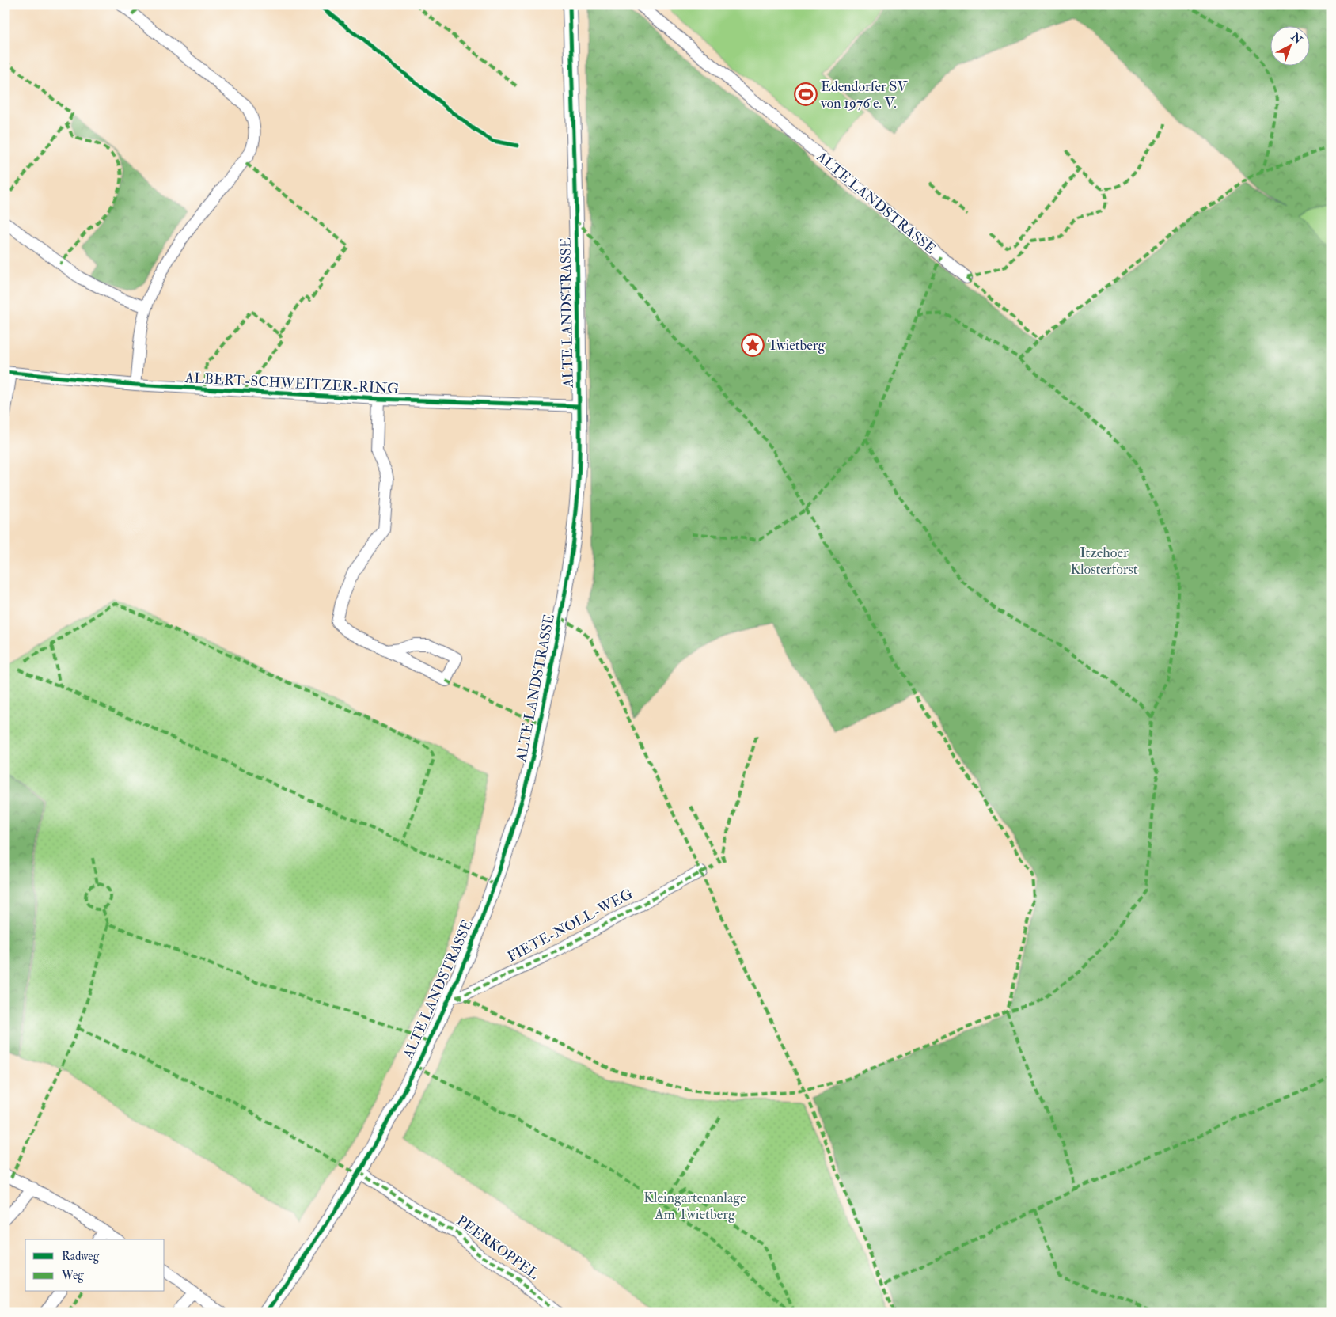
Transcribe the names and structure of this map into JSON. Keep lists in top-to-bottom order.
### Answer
{
  "streets": {
    "street": [
      "ALTE LANDSTRASSE",
      "ALBERT-SCHWEITZER-RING",
      "FIETE-NOLL-WEG",
      "PEERKOPPEL"
    ]
  },
  "crossings": [
    ["ALTE LANDSTRASSE", "ALBERT-SCHWEITZER-RING"],
    ["ALTE LANDSTRASSE", "FIETE-NOLL-WEG"],
    ["ALTE LANDSTRASSE", "PEERKOPPEL"]
  ],
  "parks": ["Itzehoer Klosterforst", "Kleingartenanlage Am Twietberg"],
  "places": {
    "sports": ["Edendorfer SV von 1976 e. V."],
    "place": ["Twietberg"]
  },
  "legend": ["Radweg", "Weg"],
  "north": "top right"
}
